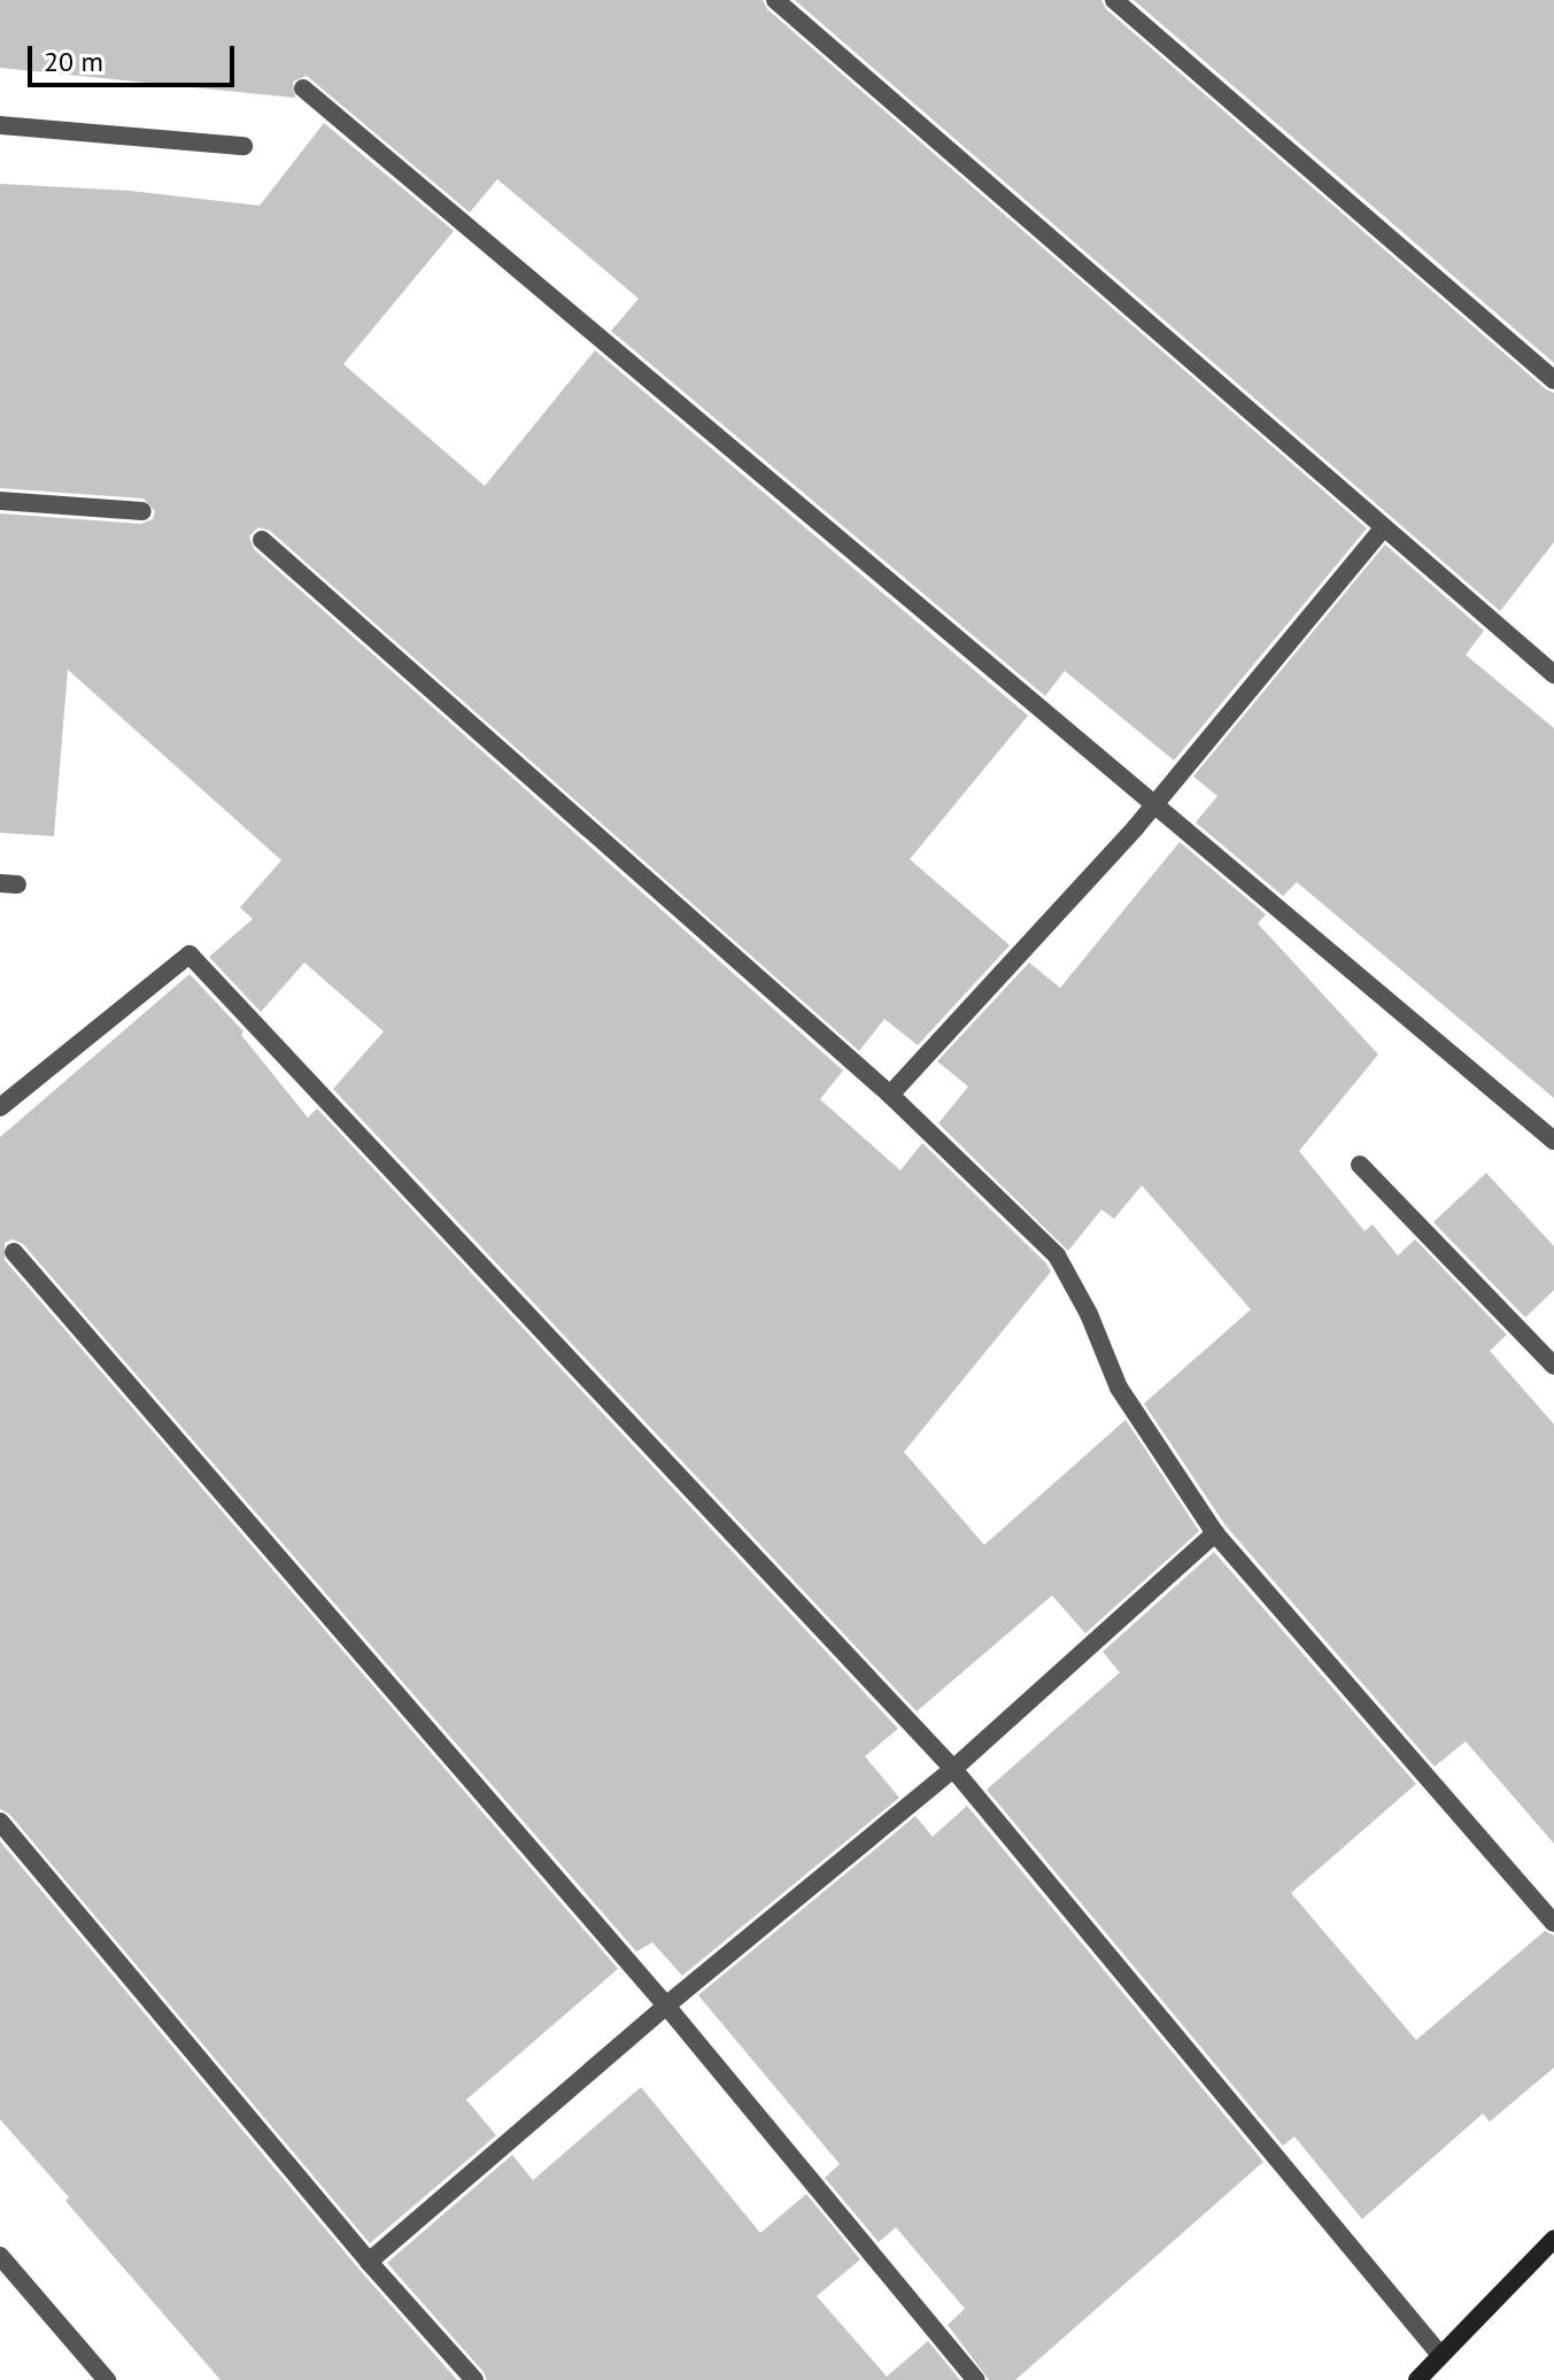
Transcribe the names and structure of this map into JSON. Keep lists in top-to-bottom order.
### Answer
{
  "scale_bar": "20 m"
}
